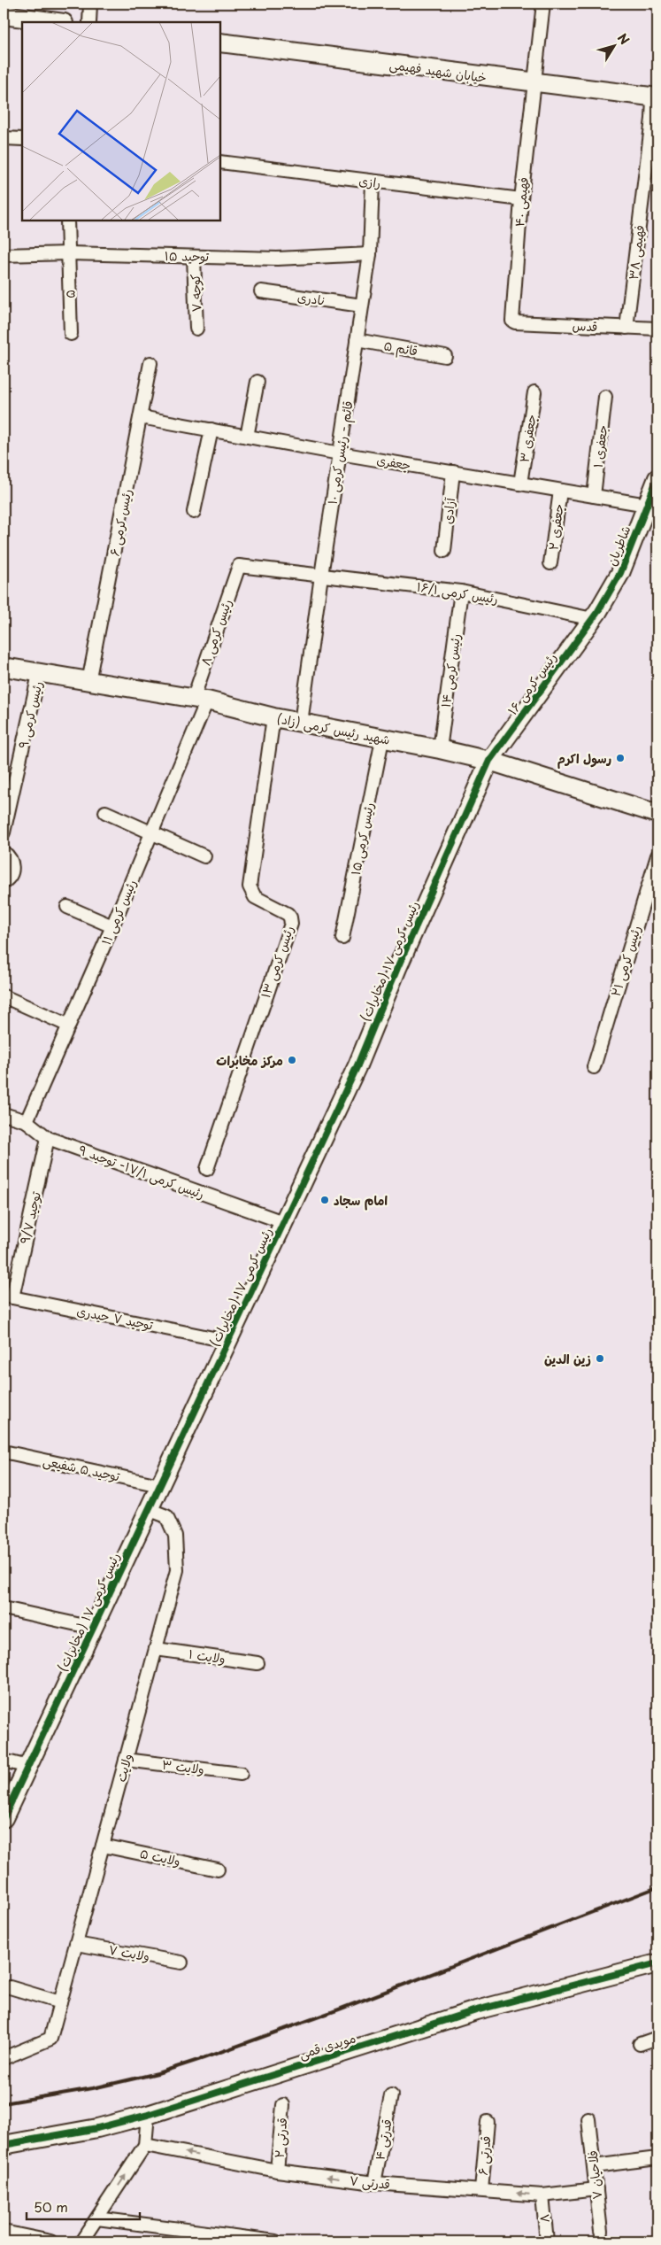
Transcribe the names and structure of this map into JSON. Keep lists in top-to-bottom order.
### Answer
{
  "streets": {
    "street": [
      "خیابان شهید فهیمی",
      "رازی",
      "فهیمی ۴۰",
      "فهیمی ۳۸",
      "توحید ۱۵",
      "کوچه ۷",
      "۵",
      "نادری",
      "قدس",
      "قائم ۵",
      "جعفری ۳",
      "جعفری ۱",
      "قائم - رئیس کرمی ۱۰",
      "جعفری",
      "آزادی",
      "رئیس کرمی ۶",
      "جعفری ۲",
      "شاطریان",
      "رئیس کرمی ۱۶/۱",
      "رئیس کرمی ۸",
      "رئیس کرمی ۱۴",
      "رئیس کرمی ۱۶",
      "رئیس کرمی ۹",
      "شهید رئیس کرمی (زاد)",
      "رئیس کرمی ۱۵",
      "رئیس کرمی ۱۱",
      "رئیس کرمی ۱۷ (مخابرات)",
      "رئیس کرمی ۲۱",
      "رئیس کرمی ۱۳",
      "رئیس کرمی ۱۷/۱- توحید ۹",
      "توحید ۹/۷",
      "توحید ۷ حیدری",
      "توحید ۵ شفیعی",
      "ولایت ۱",
      "ولایت ۳",
      "ولایت",
      "ولایت ۵",
      "ولایت ۷",
      "مویدی قمی",
      "قدرتی ۲",
      "قدرتی ۴",
      "قدرتی ۶",
      "فلاحیان ۷",
      "قدرتی ۷",
      "۸"
    ]
  },
  "crossings": [
    ["خیابان شهید فهیمی", "فهیمی ۴۰"],
    ["خیابان شهید فهیمی", "فهیمی ۳۸"],
    ["رازی", "فهیمی ۴۰"],
    ["رازی", "قائم - رئیس کرمی ۱۰"],
    ["فهیمی ۴۰", "قدس"],
    ["فهیمی ۳۸", "قدس"],
    ["توحید ۱۵", "کوچه ۷"],
    ["توحید ۱۵", "۵"],
    ["توحید ۱۵", "قائم - رئیس کرمی ۱۰"],
    ["نادری", "قائم - رئیس کرمی ۱۰"],
    ["قائم ۵", "قائم - رئیس کرمی ۱۰"],
    ["جعفری ۳", "جعفری"],
    ["جعفری ۱", "جعفری"],
    ["قائم - رئیس کرمی ۱۰", "جعفری"],
    ["قائم - رئیس کرمی ۱۰", "رئیس کرمی ۱۶/۱"],
    ["قائم - رئیس کرمی ۱۰", "شهید رئیس کرمی (زاد)"],
    ["جعفری", "آزادی"],
    ["جعفری", "رئیس کرمی ۶"],
    ["جعفری", "جعفری ۲"],
    ["جعفری", "شاطریان"],
    ["رئیس کرمی ۶", "شهید رئیس کرمی (زاد)"],
    ["شاطریان", "رئیس کرمی ۱۶/۱"],
    ["شاطریان", "رئیس کرمی ۱۶"],
    ["رئیس کرمی ۱۶/۱", "رئیس کرمی ۸"],
    ["رئیس کرمی ۱۶/۱", "رئیس کرمی ۱۴"],
    ["رئیس کرمی ۱۶/۱", "رئیس کرمی ۱۶"],
    ["رئیس کرمی ۸", "شهید رئیس کرمی (زاد)"],
    ["رئیس کرمی ۸", "رئیس کرمی ۱۱"],
    ["رئیس کرمی ۱۴", "شهید رئیس کرمی (زاد)"],
    ["رئیس کرمی ۱۶", "شهید رئیس کرمی (زاد)"],
    ["رئیس کرمی ۱۶", "رئیس کرمی ۱۷ (مخابرات)"],
    ["رئیس کرمی ۹", "شهید رئیس کرمی (زاد)"],
    ["شهید رئیس کرمی (زاد)", "رئیس کرمی ۱۵"],
    ["شهید رئیس کرمی (زاد)", "رئیس کرمی ۱۱"],
    ["شهید رئیس کرمی (زاد)", "رئیس کرمی ۱۷ (مخابرات)"],
    ["شهید رئیس کرمی (زاد)", "رئیس کرمی ۱۳"],
    ["رئیس کرمی ۱۱", "رئیس کرمی ۱۷/۱- توحید ۹"],
    ["رئیس کرمی ۱۷ (مخابرات)", "رئیس کرمی ۱۷/۱- توحید ۹"],
    ["رئیس کرمی ۱۷ (مخابرات)", "توحید ۷ حیدری"],
    ["رئیس کرمی ۱۷ (مخابرات)", "توحید ۵ شفیعی"],
    ["رئیس کرمی ۱۷ (مخابرات)", "ولایت"],
    ["رئیس کرمی ۱۷/۱- توحید ۹", "توحید ۹/۷"],
    ["توحید ۹/۷", "توحید ۷ حیدری"],
    ["ولایت ۱", "ولایت"],
    ["ولایت ۳", "ولایت"],
    ["ولایت", "ولایت ۵"],
    ["ولایت", "ولایت ۷"],
    ["قدرتی ۲", "قدرتی ۷"],
    ["قدرتی ۴", "قدرتی ۷"],
    ["قدرتی ۶", "قدرتی ۷"],
    ["فلاحیان ۷", "قدرتی ۷"],
    ["قدرتی ۷", "۸"]
  ],
  "places": [
    "رسول اکرم",
    "مرکز مخابرات",
    "امام سجاد",
    "زین الدین"
  ],
  "scale_bar": "50 m",
  "north": "top right"
}
